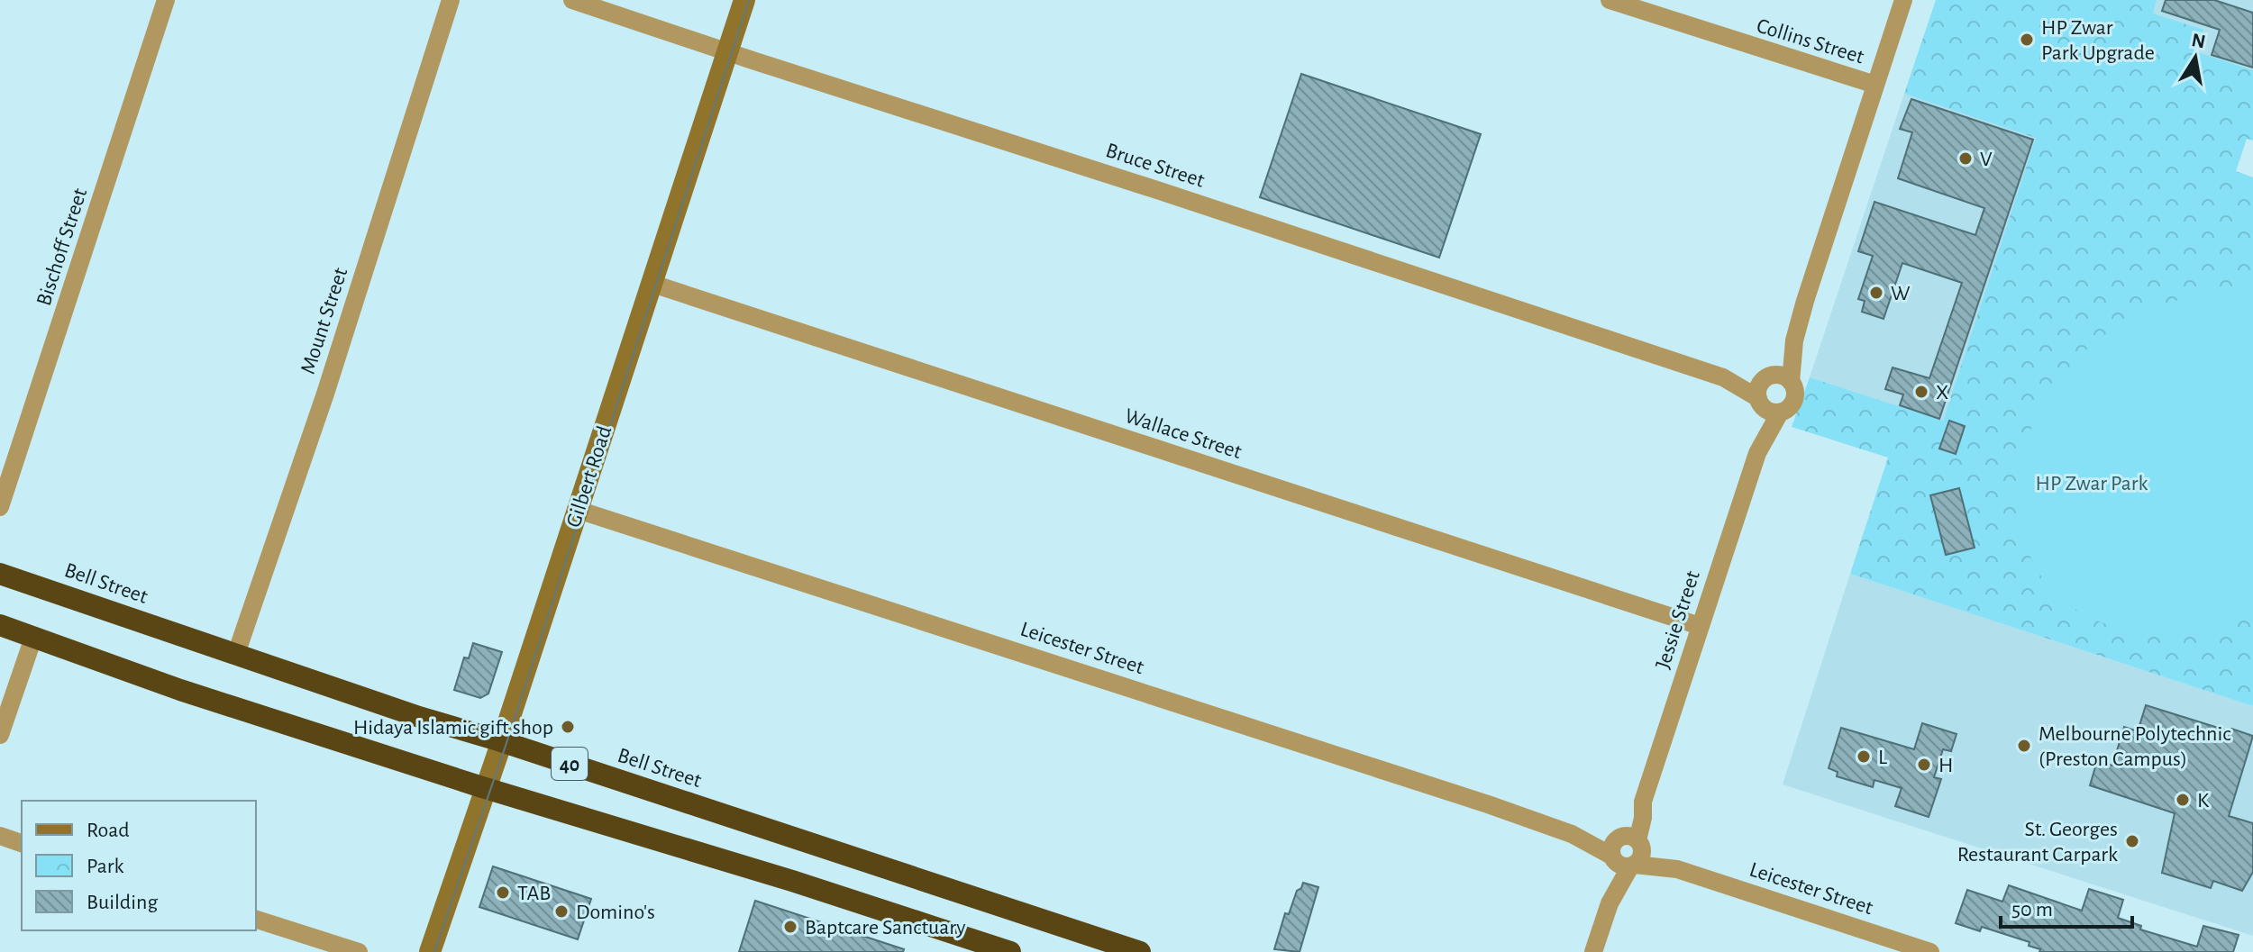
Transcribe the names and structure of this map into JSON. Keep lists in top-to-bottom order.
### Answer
{
  "streets": {
    "highway": ["Bell Street", "40"],
    "street": [
      "Collins Street",
      "Bruce Street",
      "Bischoff Street",
      "Mount Street",
      "Wallace Street",
      "Gilbert Road",
      "Jessie Street",
      "Leicester Street"
    ]
  },
  "crossings": [
    ["Bruce Street", "Gilbert Road"],
    ["Bruce Street", "Jessie Street"],
    ["Mount Street", "Bell Street"],
    ["Wallace Street", "Gilbert Road"],
    ["Wallace Street", "Jessie Street"],
    ["Gilbert Road", "Bell Street"],
    ["Gilbert Road", "Leicester Street"],
    ["Gilbert Road", "40"],
    ["Jessie Street", "Leicester Street"]
  ],
  "parks": ["HP Zwar Park"],
  "places": [
    "HP Zwar Park Upgrade",
    "V",
    "W",
    "X",
    "Hidaya Islamic gift shop",
    "Melbourne Polytechnic (Preston Campus)",
    "L",
    "H",
    "K",
    "St. Georges Restaurant Carpark",
    "TAB",
    "Domino's",
    "Baptcare Sanctuary"
  ],
  "legend": ["Road", "Park", "Building"],
  "scale_bar": "50 m",
  "north": "top"
}
